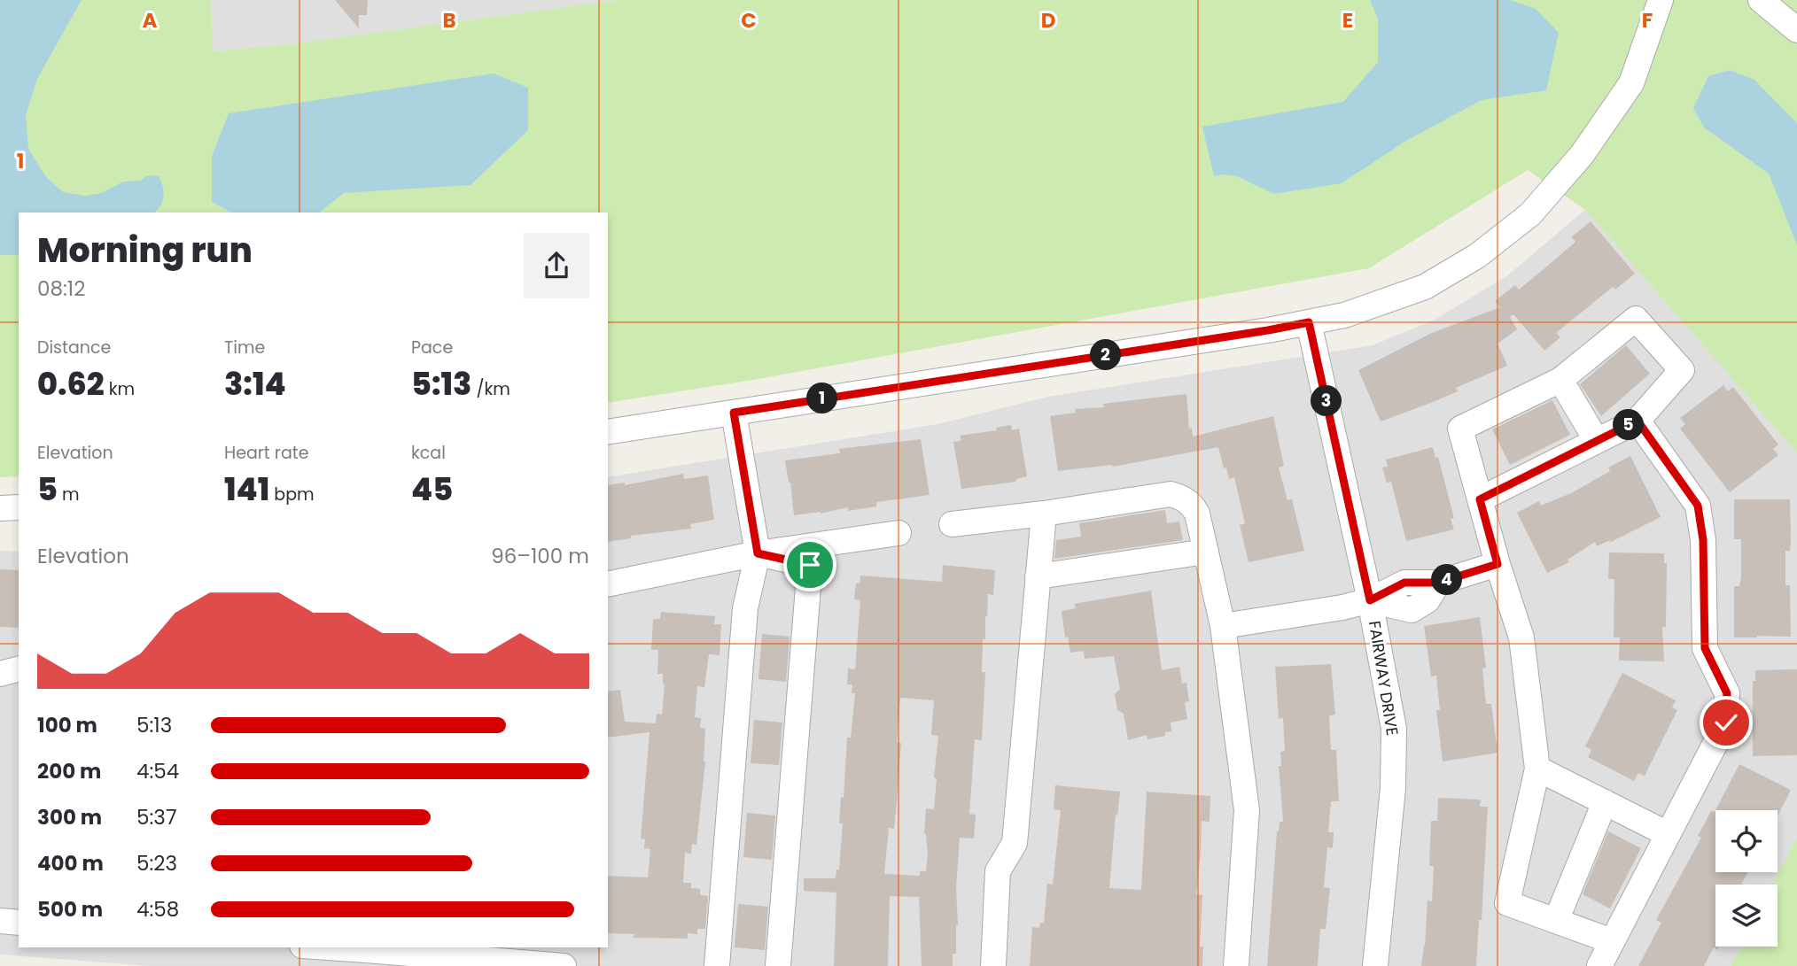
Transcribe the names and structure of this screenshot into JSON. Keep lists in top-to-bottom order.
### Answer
{
  "streets": {
    "street": ["FAIRWAY DRIVE"]
  },
  "page": {
    "heading": ["Morning run", "08:12"],
    "stats": [
      ["Distance", "0.62 km"],
      ["Time", "3:14"],
      ["Pace", "5:13 /km"],
      ["Elevation", "5 m"],
      ["Heart rate", "141 bpm"],
      ["kcal", "45"]
    ],
    "pins": [
      "2",
      "1",
      "3",
      "5",
      "4"
    ],
    "chart": ["Elevation", "96–100 m"],
    "list": [
      {
        "name": "100 m",
        "note": "5:13"
      },
      {
        "name": "200 m",
        "note": "4:54"
      },
      {
        "name": "300 m",
        "note": "5:37"
      },
      {
        "name": "400 m",
        "note": "5:23"
      },
      {
        "name": "500 m",
        "note": "4:58"
      }
    ]
  },
  "grid": {
    "columns": [
      "A",
      "B",
      "C",
      "D",
      "E",
      "F"
    ],
    "rows": ["1"]
  }
}
